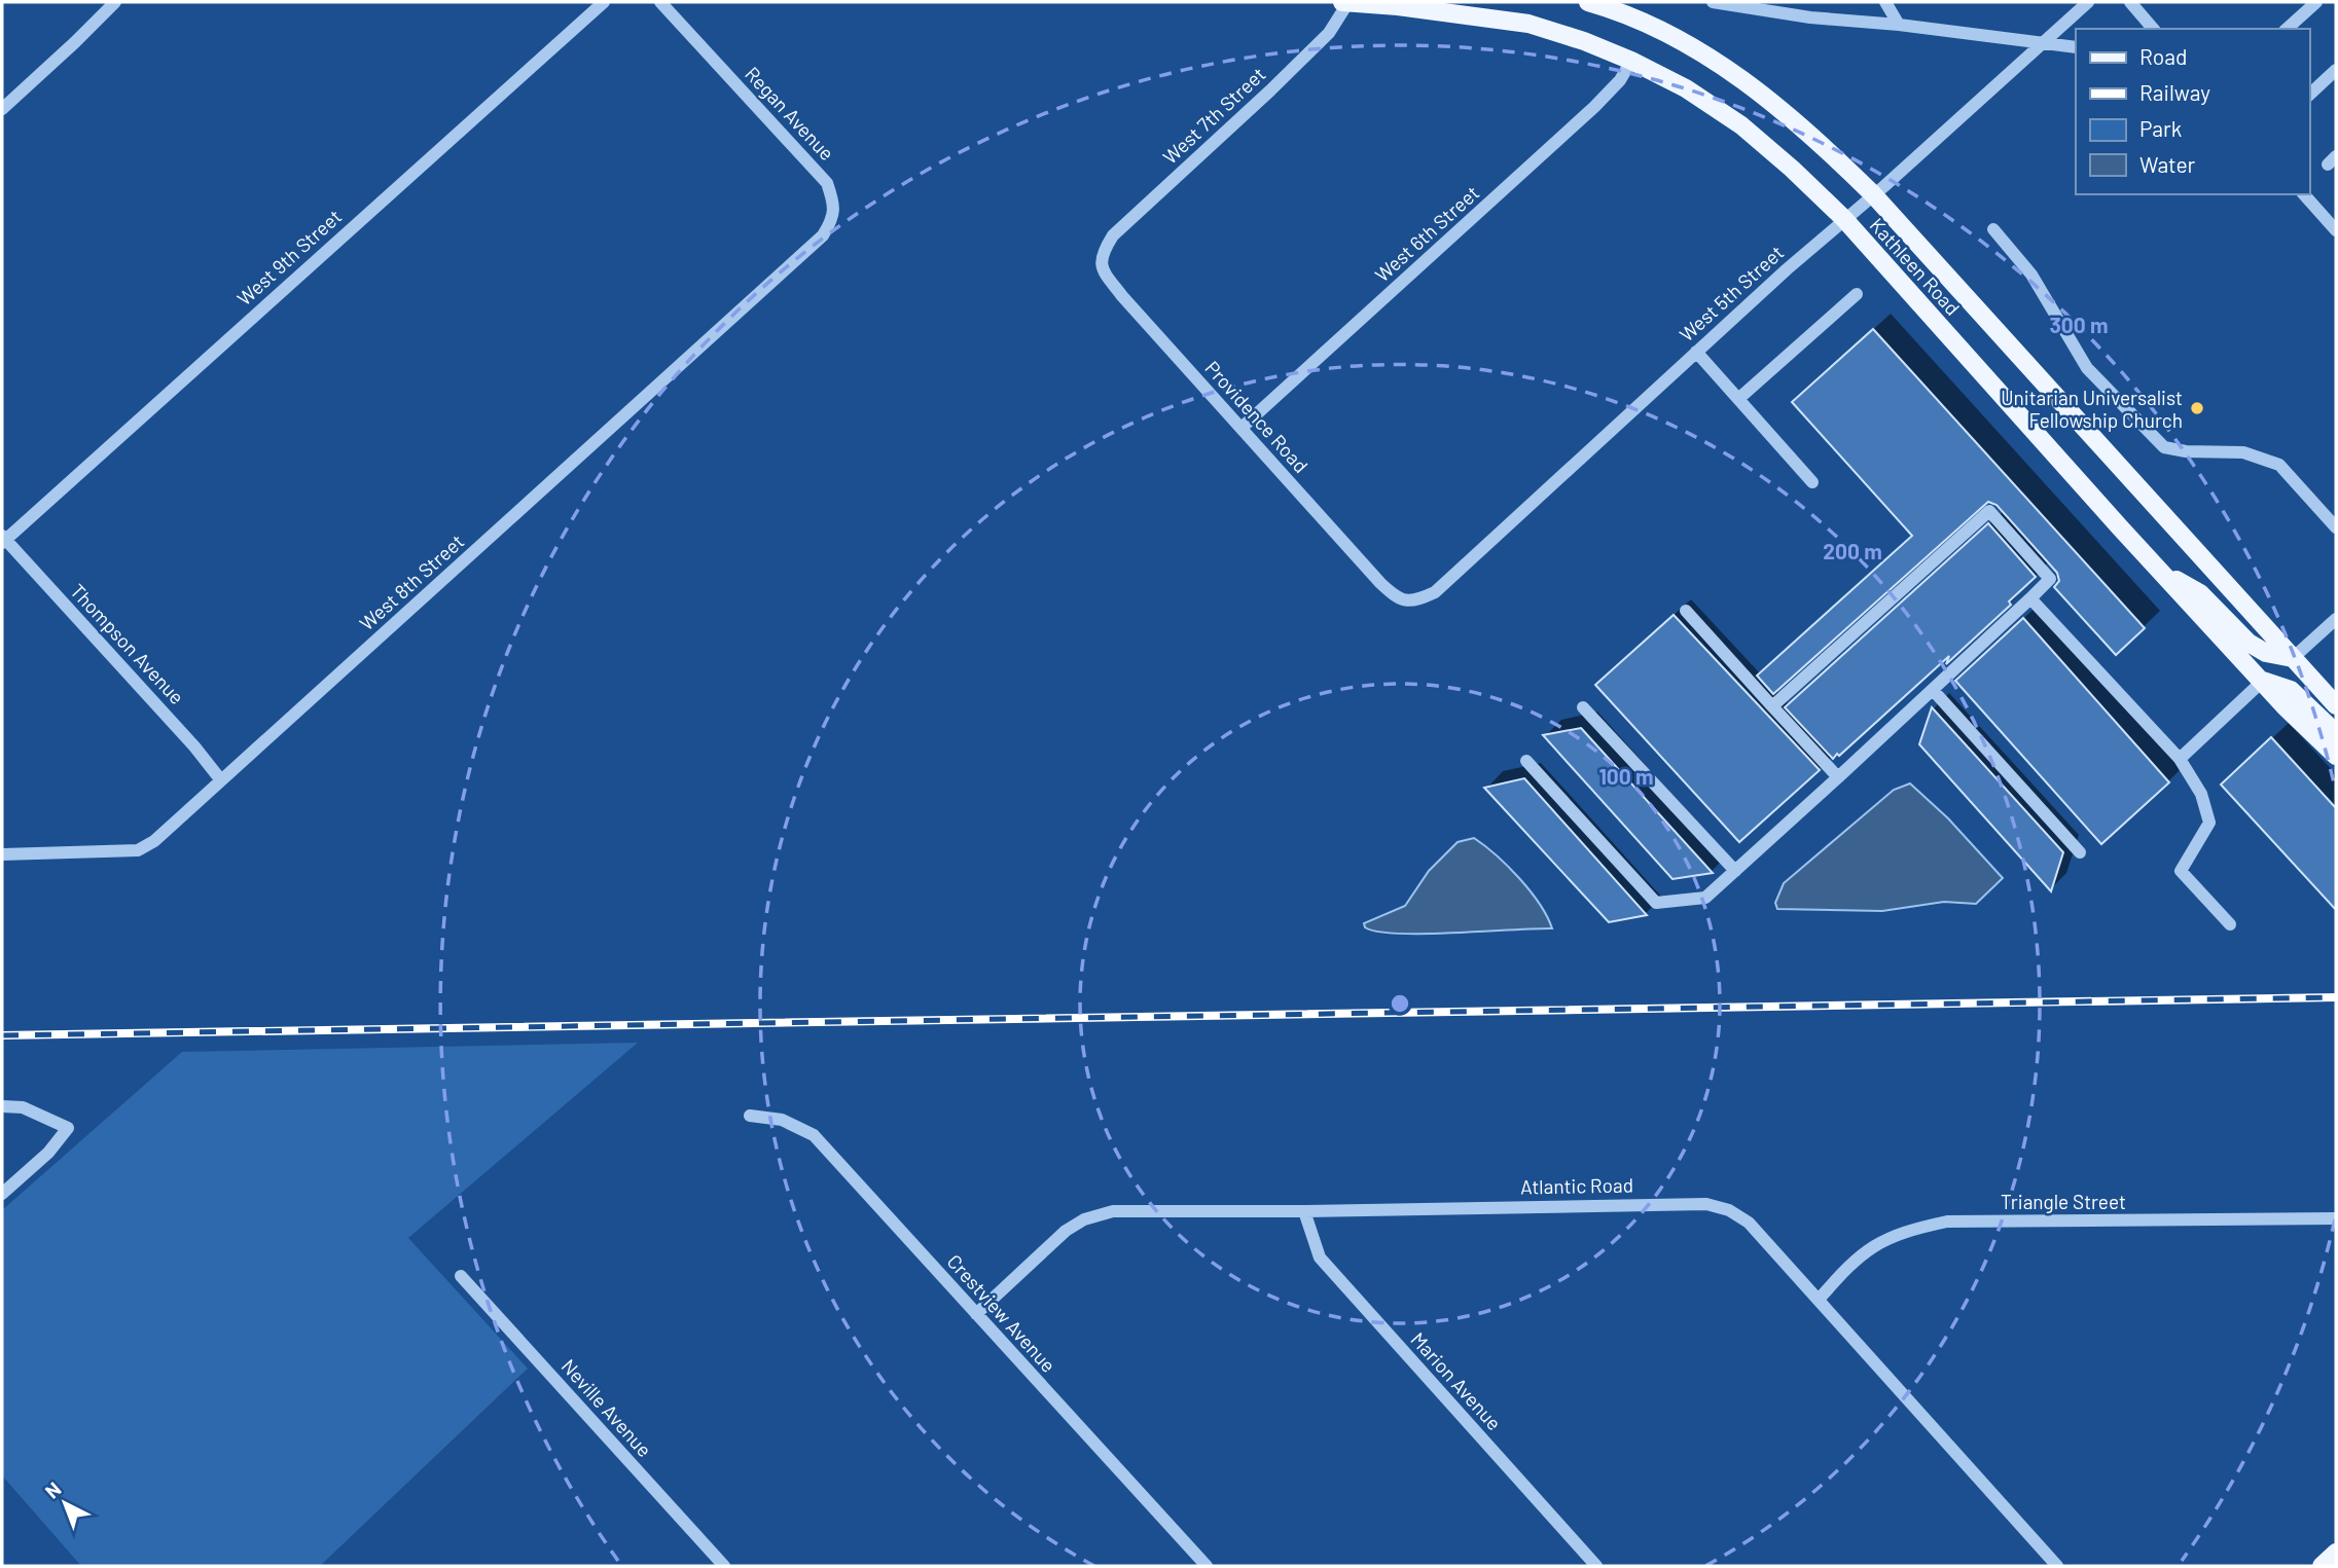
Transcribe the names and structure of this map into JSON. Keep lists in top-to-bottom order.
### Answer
{
  "streets": {
    "main road": ["Kathleen Road"],
    "street": [
      "Regan Avenue",
      "West 7th Street",
      "West 6th Street",
      "West 9th Street",
      "West 5th Street",
      "Providence Road",
      "West 8th Street",
      "Thompson Avenue",
      "Atlantic Road",
      "Triangle Street",
      "Crestview Avenue",
      "Marion Avenue",
      "Neville Avenue"
    ]
  },
  "crossings": [
    ["Regan Avenue", "West 8th Street"],
    ["West 7th Street", "Kathleen Road"],
    ["West 7th Street", "Providence Road"],
    ["West 6th Street", "Kathleen Road"],
    ["West 6th Street", "Providence Road"],
    ["West 9th Street", "Thompson Avenue"],
    ["Kathleen Road", "West 5th Street"],
    ["West 5th Street", "Providence Road"],
    ["West 8th Street", "Thompson Avenue"],
    ["Atlantic Road", "Triangle Street"],
    ["Atlantic Road", "Crestview Avenue"],
    ["Atlantic Road", "Marion Avenue"]
  ],
  "places": ["Unitarian Universalist Fellowship Church"],
  "legend": [
    "Road",
    "Railway",
    "Park",
    "Water"
  ],
  "north": "top left",
  "rings": ["300 m", "200 m", "100 m"]
}
